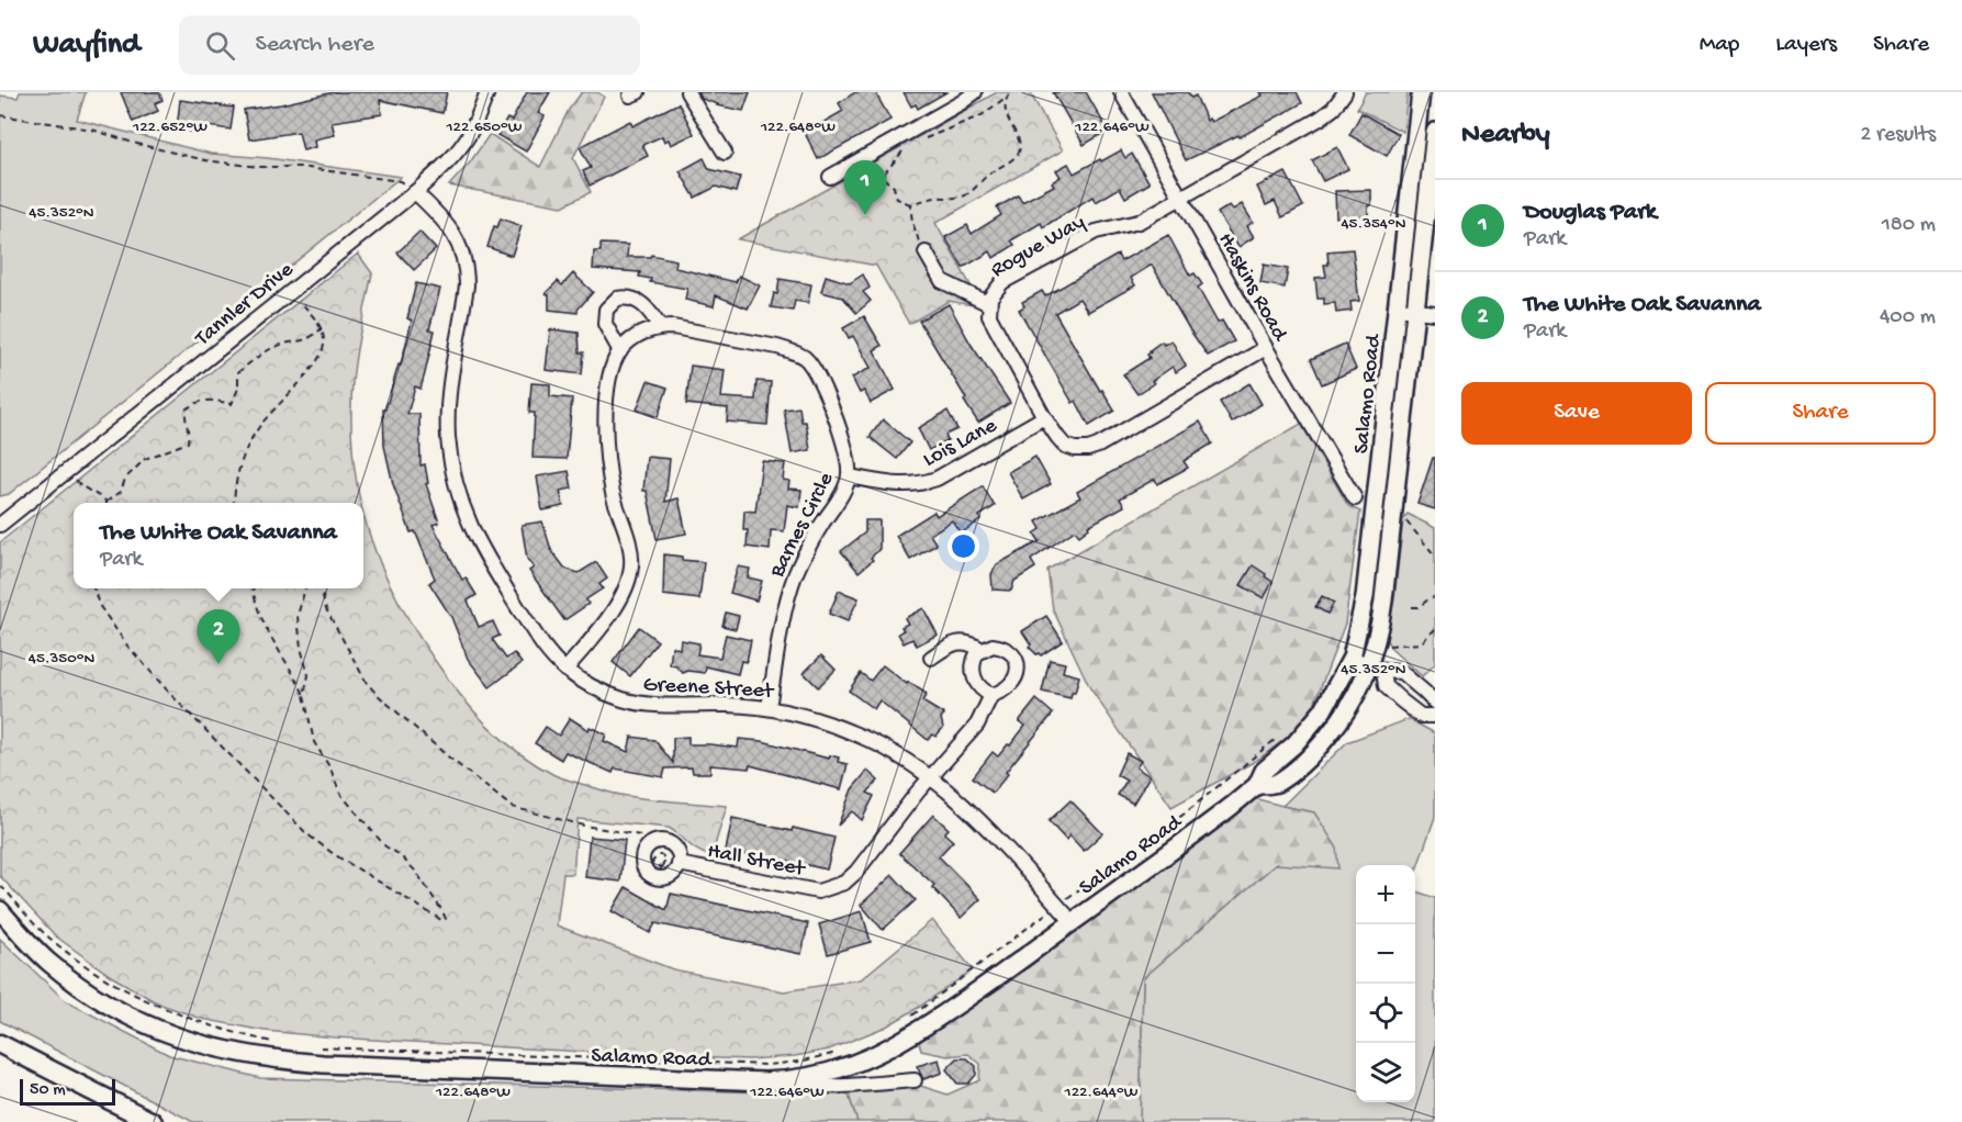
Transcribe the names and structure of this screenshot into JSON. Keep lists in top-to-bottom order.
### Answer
{
  "streets": {
    "main road": ["Salamo Road"],
    "street": [
      "Rogue Way",
      "Haskins Road",
      "Tannler Drive",
      "Lois Lane",
      "Barnes Circle",
      "Greene Street",
      "Hall Street"
    ]
  },
  "crossings": [
    ["Rogue Way", "Haskins Road"],
    ["Rogue Way", "Lois Lane"],
    ["Tannler Drive", "Greene Street"],
    ["Salamo Road", "Greene Street"],
    ["Lois Lane", "Barnes Circle"],
    ["Barnes Circle", "Greene Street"],
    ["Greene Street", "Hall Street"]
  ],
  "scale_bar": "50 m",
  "page": {
    "header": "Wayfind",
    "search": "Search here",
    "nav": ["Map", "Layers", "Share"],
    "heading": ["Nearby", "2 results"],
    "pins": ["1", "2"],
    "list": [
      {
        "mark": "1",
        "name": "Douglas Park",
        "note": "Park",
        "value": "180 m"
      },
      {
        "mark": "2",
        "name": "The White Oak Savanna",
        "note": "Park",
        "value": "400 m"
      }
    ],
    "buttons": ["Save", "Share"],
    "popup": ["The White Oak Savanna", "Park"],
    "map_buttons": ["+", "−"],
    "scale": "50 m"
  },
  "coordinates": [
    "122.652°W",
    "122.650°W",
    "122.648°W",
    "122.646°W",
    "45.352°N",
    "45.354°N",
    "45.350°N",
    "122.644°W"
  ]
}
